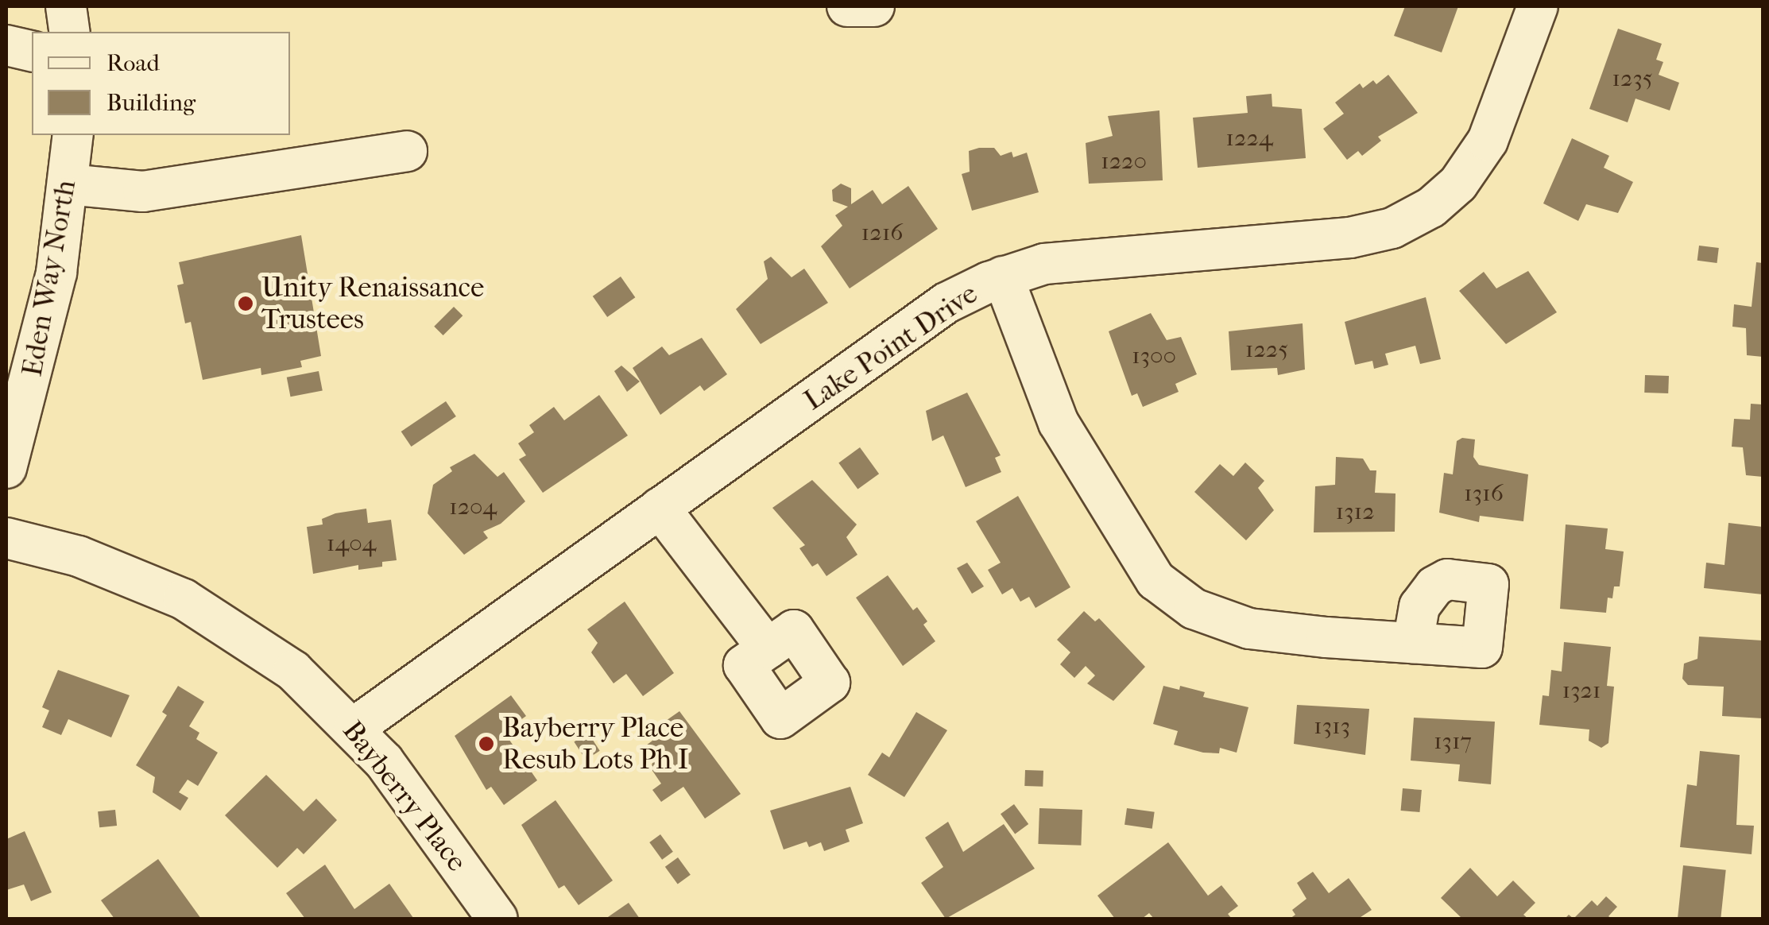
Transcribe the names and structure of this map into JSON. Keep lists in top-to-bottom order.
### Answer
{
  "streets": {
    "street": ["Eden Way North", "Lake Point Drive", "Bayberry Place"]
  },
  "crossings": [
    ["Lake Point Drive", "Bayberry Place"]
  ],
  "places": ["Unity Renaissance Trustees", "Bayberry Place Resub Lots Ph I"],
  "house_numbers": [
    "1235",
    "1224",
    "1220",
    "1216",
    "1225",
    "1300",
    "1316",
    "1204",
    "1312",
    "1404",
    "1321",
    "1313",
    "1317"
  ],
  "legend": ["Road", "Building"]
}
